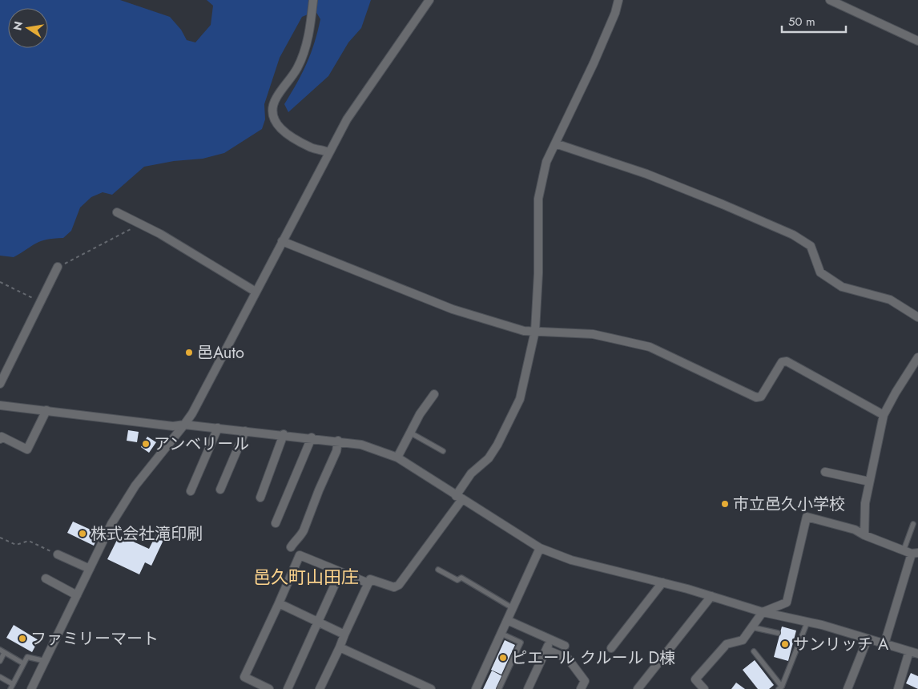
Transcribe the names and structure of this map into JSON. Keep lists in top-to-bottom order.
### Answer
{
  "districts": ["邑久町山田庄"],
  "places": [
    "邑Auto",
    "アンベリール",
    "市立邑久小学校",
    "株式会社滝印刷",
    "ファミリーマート",
    "サンリッチ A",
    "ピエール クルール D棟"
  ],
  "scale_bar": "50 m",
  "north": "left"
}
